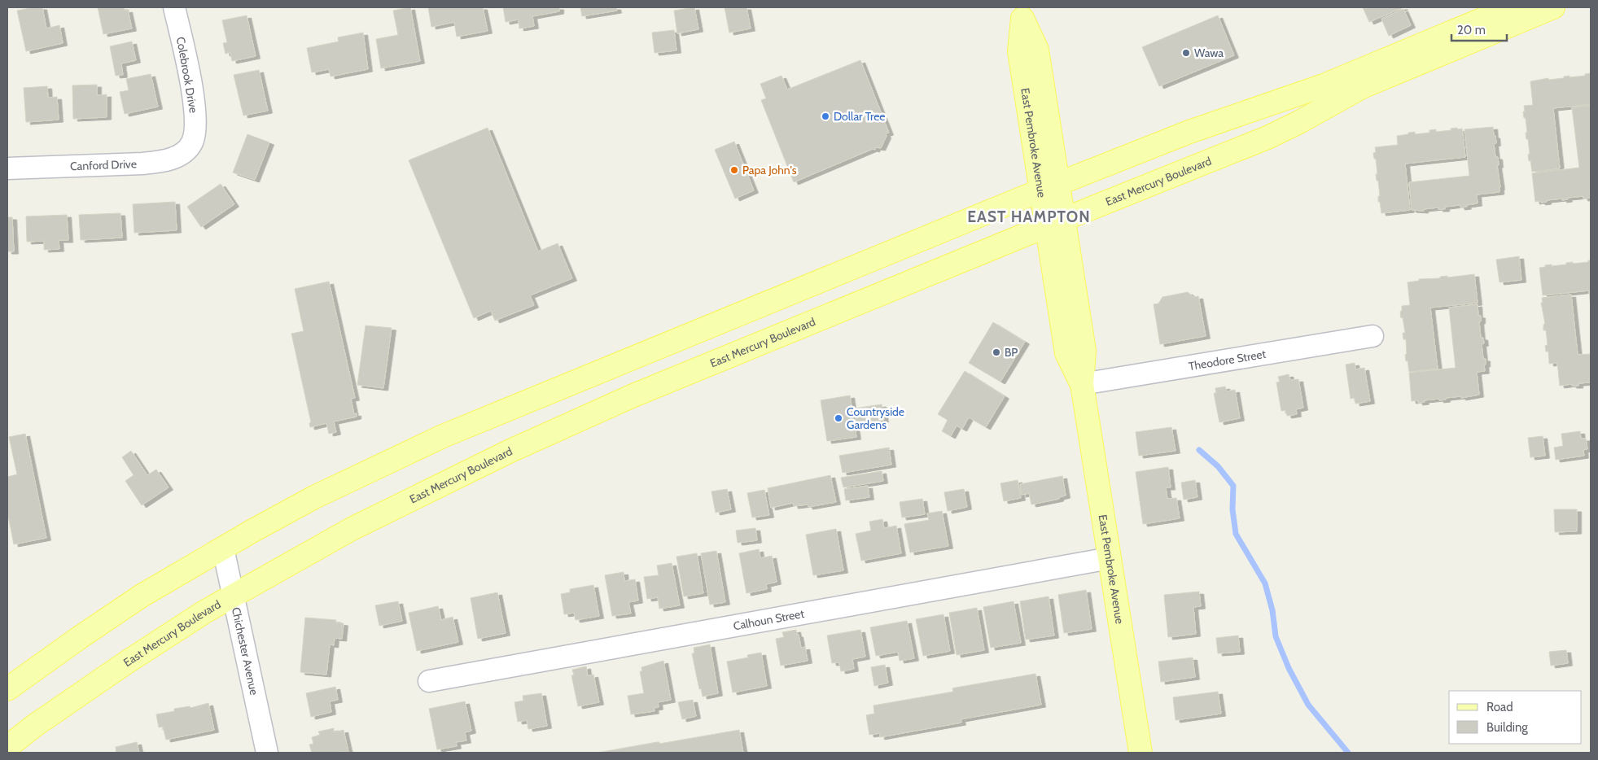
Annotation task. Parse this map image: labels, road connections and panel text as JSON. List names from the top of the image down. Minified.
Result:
{"streets":{"main road":["East Pembroke Avenue","East Mercury Boulevard"],"street":["Colebrook Drive","Canford Drive","Theodore Street","Calhoun Street","Chichester Avenue"]},"crossings":[["Colebrook Drive","Canford Drive"],["East Pembroke Avenue","East Mercury Boulevard"],["East Pembroke Avenue","Theodore Street"],["East Pembroke Avenue","Calhoun Street"],["East Mercury Boulevard","Chichester Avenue"]],"districts":["EAST HAMPTON"],"places":["Wawa","Dollar Tree","Papa John's","BP","Countryside Gardens"],"legend":["Road","Building"],"scale_bar":"20 m"}
